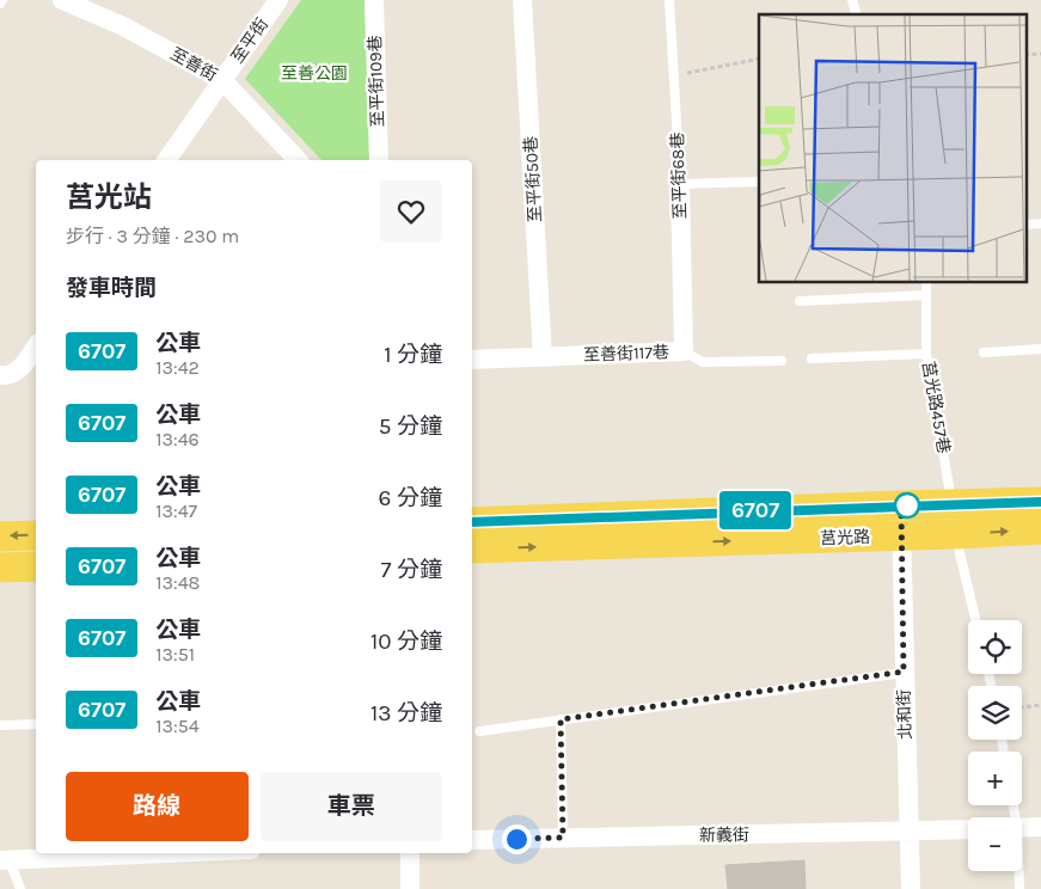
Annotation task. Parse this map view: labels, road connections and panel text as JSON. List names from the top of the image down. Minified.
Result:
{"streets":{"main road":["莒光路"],"street":["至平街","至善街","至平街109巷","至平街68巷","至平街50巷","至善街117巷","北和街","新義街"],"lane":["莒光路457巷"]},"crossings":[["至平街","至善街"],["至平街68巷","至善街117巷"],["至平街50巷","至善街117巷"],["莒光路457巷","莒光路"],["莒光路","北和街"],["北和街","新義街"]],"parks":["至善公園"],"lines":["bus line 6707"],"page":{"on_map":"6707","heading":[["莒光站","步行 · 3 分鐘 · 230 m"],"發車時間"],"list":[{"mark":"6707","name":"公車","note":"13:42","value":"1 分鐘"},{"mark":"6707","name":"公車","note":"13:46","value":"5 分鐘"},{"mark":"6707","name":"公車","note":"13:47","value":"6 分鐘"},{"mark":"6707","name":"公車","note":"13:48","value":"7 分鐘"},{"mark":"6707","name":"公車","note":"13:51","value":"10 分鐘"},{"mark":"6707","name":"公車","note":"13:54","value":"13 分鐘"}],"map_buttons":["+","−"],"buttons":["路線","車票"]}}
